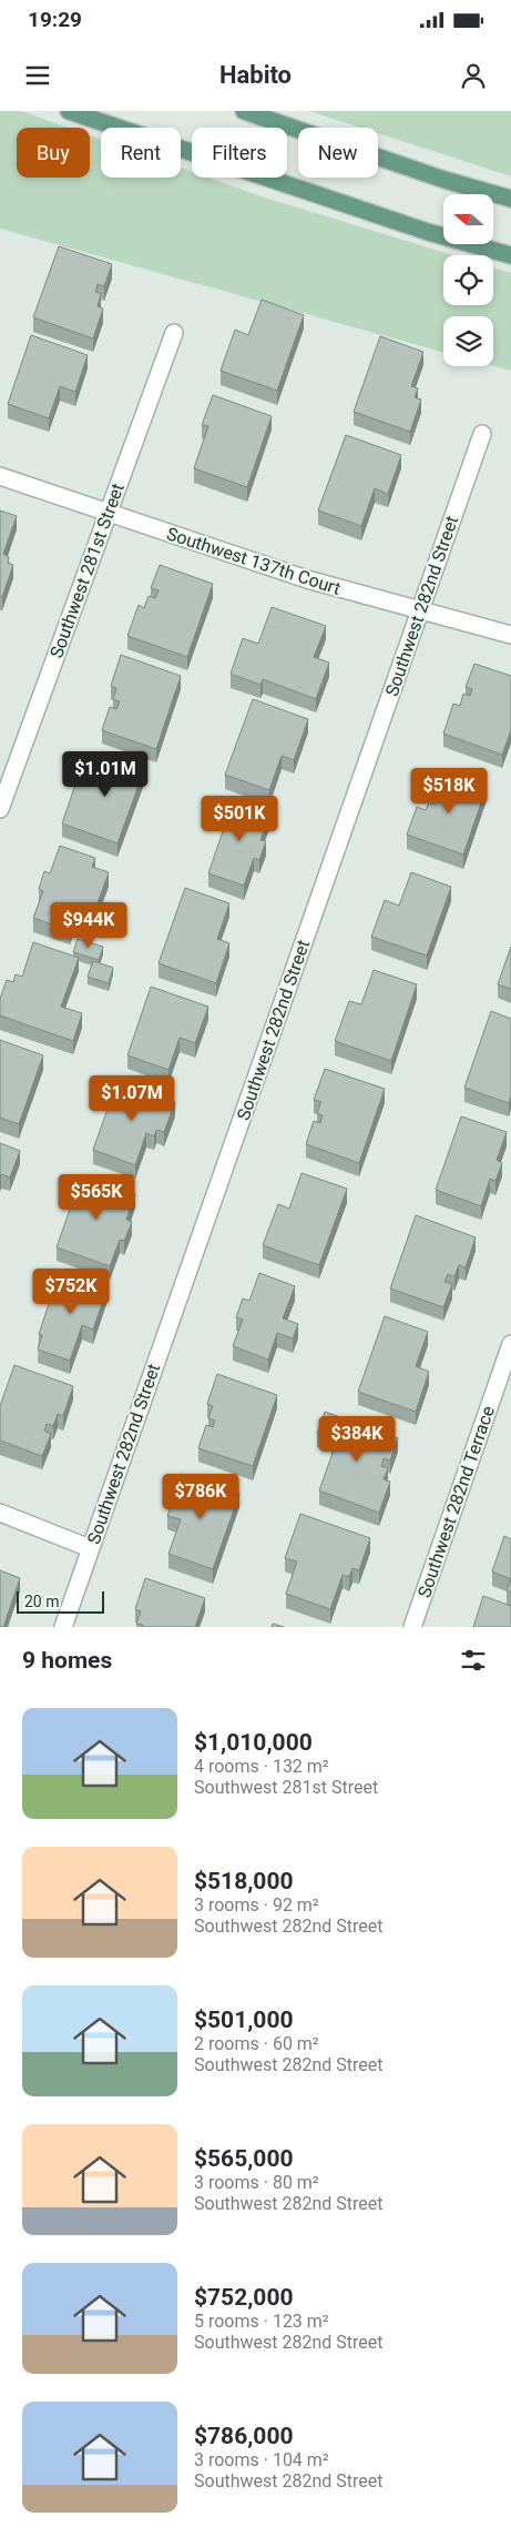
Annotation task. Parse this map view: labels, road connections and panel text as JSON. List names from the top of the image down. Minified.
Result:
{"streets":{"street":["Southwest 137th Court","Southwest 281st Street","Southwest 282nd Street","Southwest 282nd Terrace"]},"crossings":[["Southwest 137th Court","Southwest 281st Street"],["Southwest 137th Court","Southwest 282nd Street"]],"scale_bar":"20 m","north":"left","page":{"status":"19:29","header":"Habito","chip":["Buy","Rent","Filters","New"],"price":["$1.01M","$518K","$501K","$944K","$1.07M","$565K","$752K","$384K","$786K"],"scale":"20 m","heading":"9 homes","list":[{"name":"$1,010,000","note":"4 rooms · 132 m² · Southwest 281st Street"},{"name":"$518,000","note":"3 rooms · 92 m² · Southwest 282nd Street"},{"name":"$501,000","note":"2 rooms · 60 m² · Southwest 282nd Street"},{"name":"$565,000","note":"3 rooms · 80 m² · Southwest 282nd Street"},{"name":"$752,000","note":"5 rooms · 123 m² · Southwest 282nd Street"},{"name":"$786,000","note":"3 rooms · 104 m² · Southwest 282nd Street"}]}}
